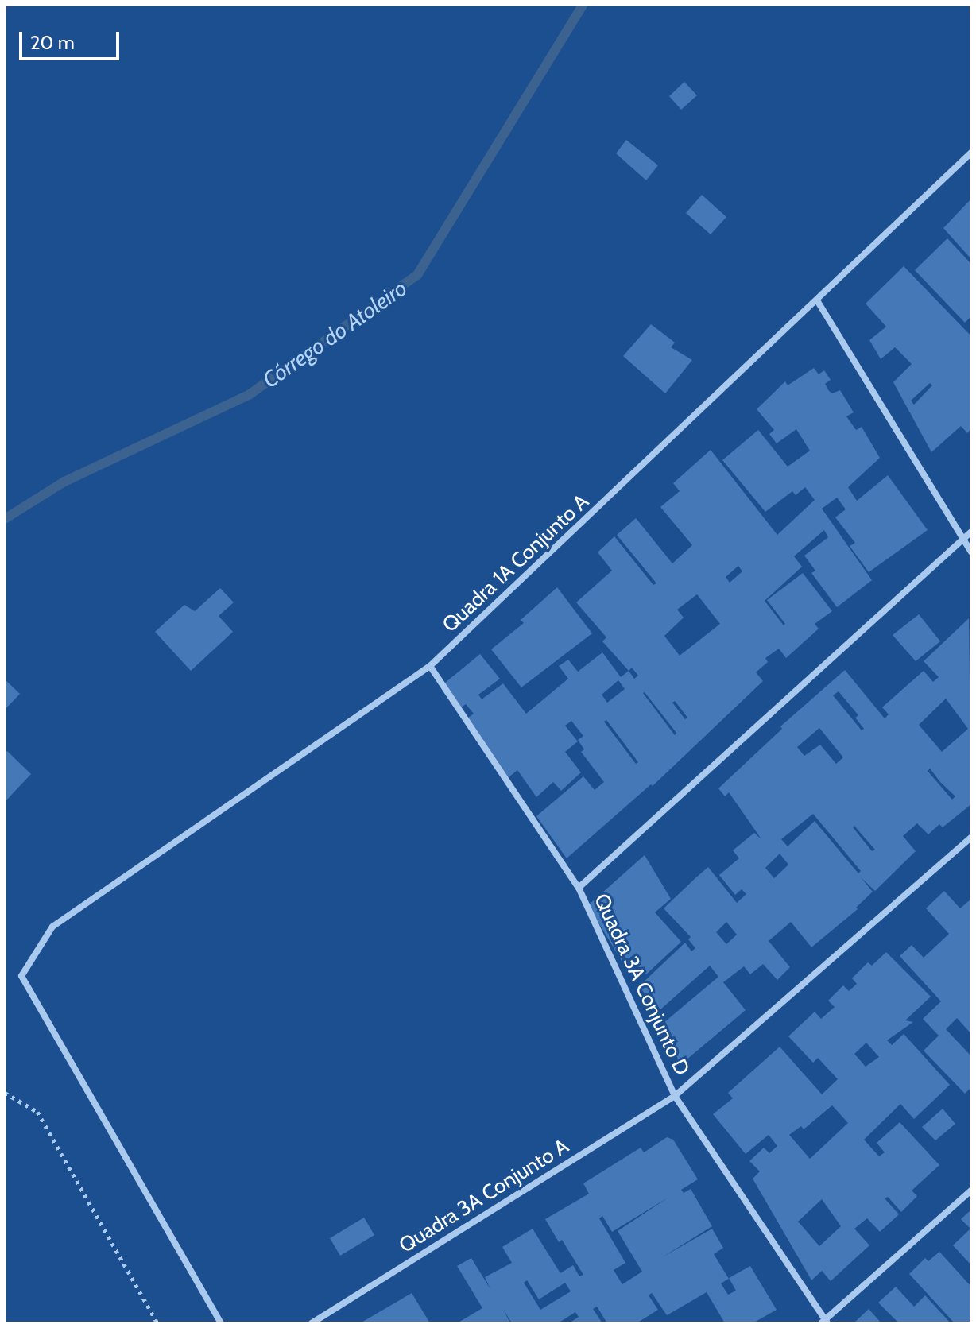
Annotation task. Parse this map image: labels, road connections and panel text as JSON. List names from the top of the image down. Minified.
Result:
{"streets":{"street":["Quadra 1A Conjunto A","Quadra 3A Conjunto D","Quadra 3A Conjunto A"]},"crossings":[["Quadra 3A Conjunto D","Quadra 3A Conjunto A"]],"water":["Córrego do Atoleiro"],"scale_bar":"20 m"}
